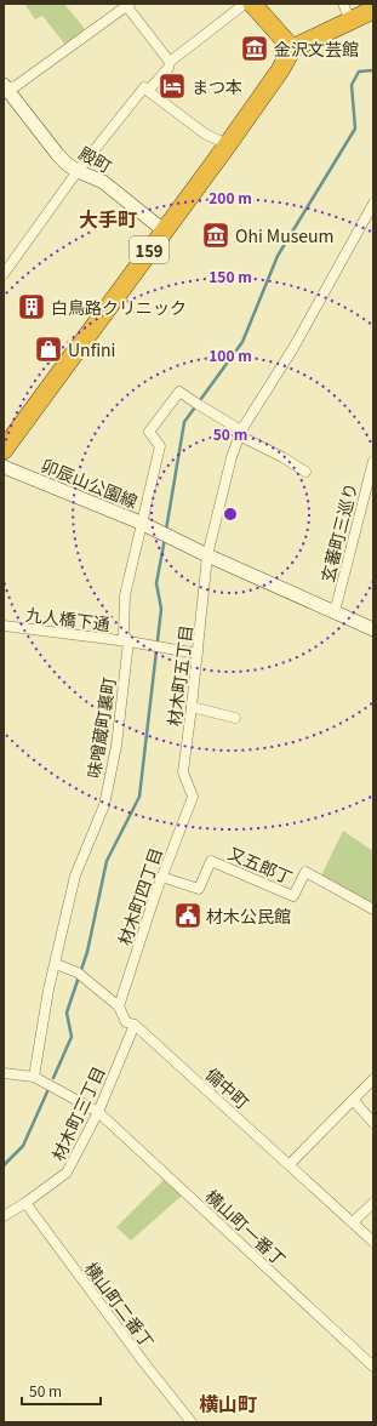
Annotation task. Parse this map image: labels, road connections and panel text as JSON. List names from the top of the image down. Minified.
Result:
{"streets":{"highway":["159"],"street":["殿町","卯辰山公園線","玄蕃町三巡り","九人橋下通","材木町五丁目","味噌蔵町裏町","又五郎丁","材木町四丁目","備中町","材木町三丁目","横山町一番丁","横山町二番丁"]},"crossings":[["殿町","159"],["卯辰山公園線","玄蕃町三巡り"],["卯辰山公園線","材木町五丁目"],["卯辰山公園線","味噌蔵町裏町"],["九人橋下通","材木町五丁目"],["九人橋下通","味噌蔵町裏町"],["材木町五丁目","味噌蔵町裏町"],["材木町五丁目","材木町四丁目"],["味噌蔵町裏町","備中町"],["味噌蔵町裏町","横山町一番丁"],["又五郎丁","材木町四丁目"],["材木町四丁目","備中町"],["備中町","材木町三丁目"],["材木町三丁目","横山町一番丁"],["材木町三丁目","横山町二番丁"]],"districts":["大手町","横山町"],"places":{"museum":["金沢文芸館","Ohi Museum"],"hotel":["まつ本"],"building":["白鳥路クリニック"],"shop":["Unfini"],"public building":["材木公民館"]},"scale_bar":"50 m","rings":["200 m","150 m","100 m","50 m"]}
